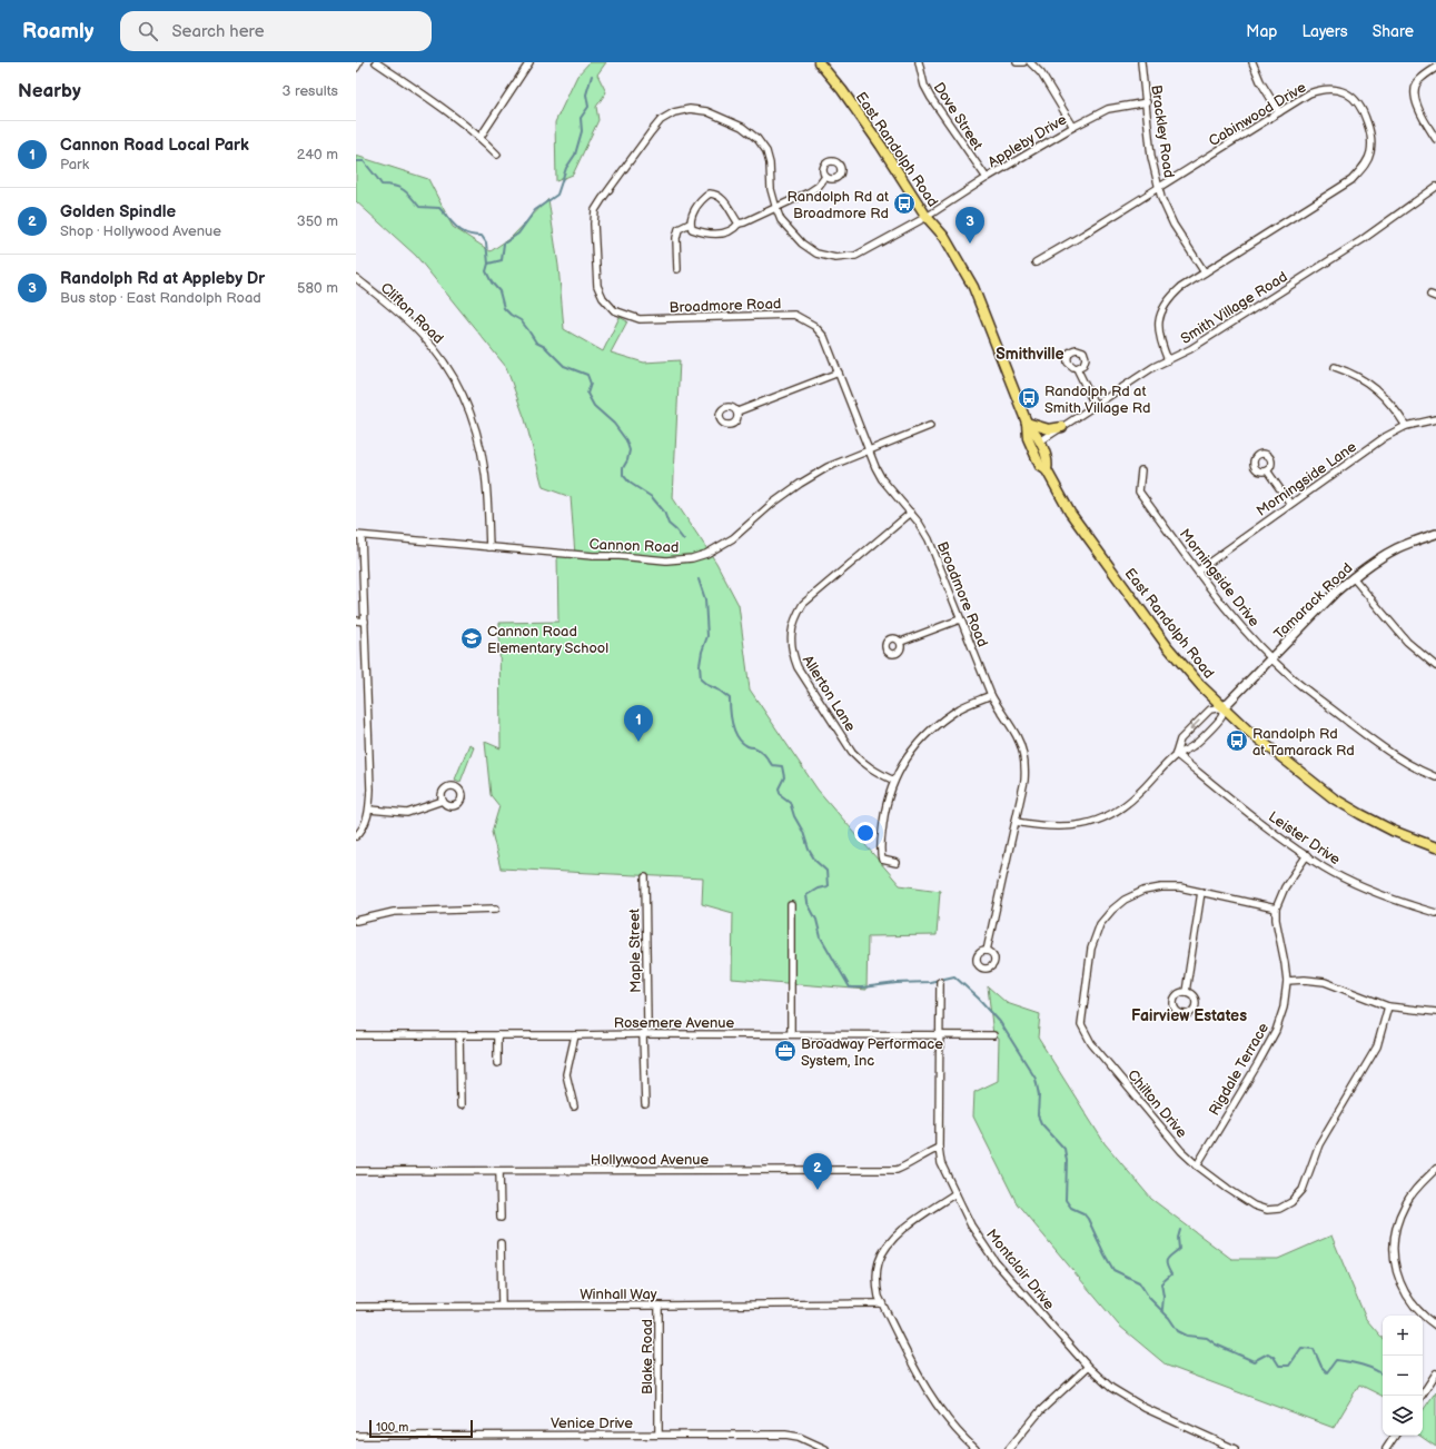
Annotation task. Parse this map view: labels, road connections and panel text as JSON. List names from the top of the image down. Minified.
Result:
{"streets":{"main road":["East Randolph Road"],"street":["Cabinwood Drive","Dove Street","Brackley Road","Appleby Drive","Broadmore Road","Smith Village Road","Clifton Road","Morningside Lane","Cannon Road","Morningside Drive","Tamarack Road","Allerton Lane","Leister Drive","Maple Street","Rosemere Avenue","Rigdale Terrace","Chilton Drive","Hollywood Avenue","Montclair Drive","Winhall Way","Blake Road","Venice Drive"]},"crossings":[["Cabinwood Drive","Brackley Road"],["Cabinwood Drive","Smith Village Road"],["Dove Street","Appleby Drive"],["Brackley Road","Appleby Drive"],["Appleby Drive","East Randolph Road"],["Appleby Drive","Broadmore Road"],["East Randolph Road","Broadmore Road"],["East Randolph Road","Smith Village Road"],["East Randolph Road","Tamarack Road"],["Broadmore Road","Cannon Road"],["Broadmore Road","Tamarack Road"],["Broadmore Road","Allerton Lane"],["Clifton Road","Cannon Road"],["Morningside Lane","Morningside Drive"],["Morningside Drive","Tamarack Road"],["Tamarack Road","Leister Drive"],["Leister Drive","Rigdale Terrace"],["Maple Street","Rosemere Avenue"],["Rosemere Avenue","Montclair Drive"],["Rigdale Terrace","Chilton Drive"],["Hollywood Avenue","Montclair Drive"],["Winhall Way","Blake Road"],["Blake Road","Venice Drive"]],"districts":["Smithville","Fairview Estates"],"places":{"bus stop":["Randolph Rd at Broadmore Rd","Randolph Rd at Smith Village Rd","Randolph Rd at Tamarack Rd"],"school or university":["Cannon Road Elementary School"],"office":["Broadway Performace System, Inc"]},"scale_bar":"100 m","page":{"header":"Roamly","search":"Search here","nav":["Map","Layers","Share"],"heading":["Nearby","3 results"],"list":[{"mark":"1","name":"Cannon Road Local Park","note":"Park","value":"240 m"},{"mark":"2","name":"Golden Spindle","note":"Shop · Hollywood Avenue","value":"350 m"},{"mark":"3","name":"Randolph Rd at Appleby Dr","note":"Bus stop · East Randolph Road","value":"580 m"}],"pins":["3","1","2"],"map_buttons":["+","−"],"scale":"100 m"}}
